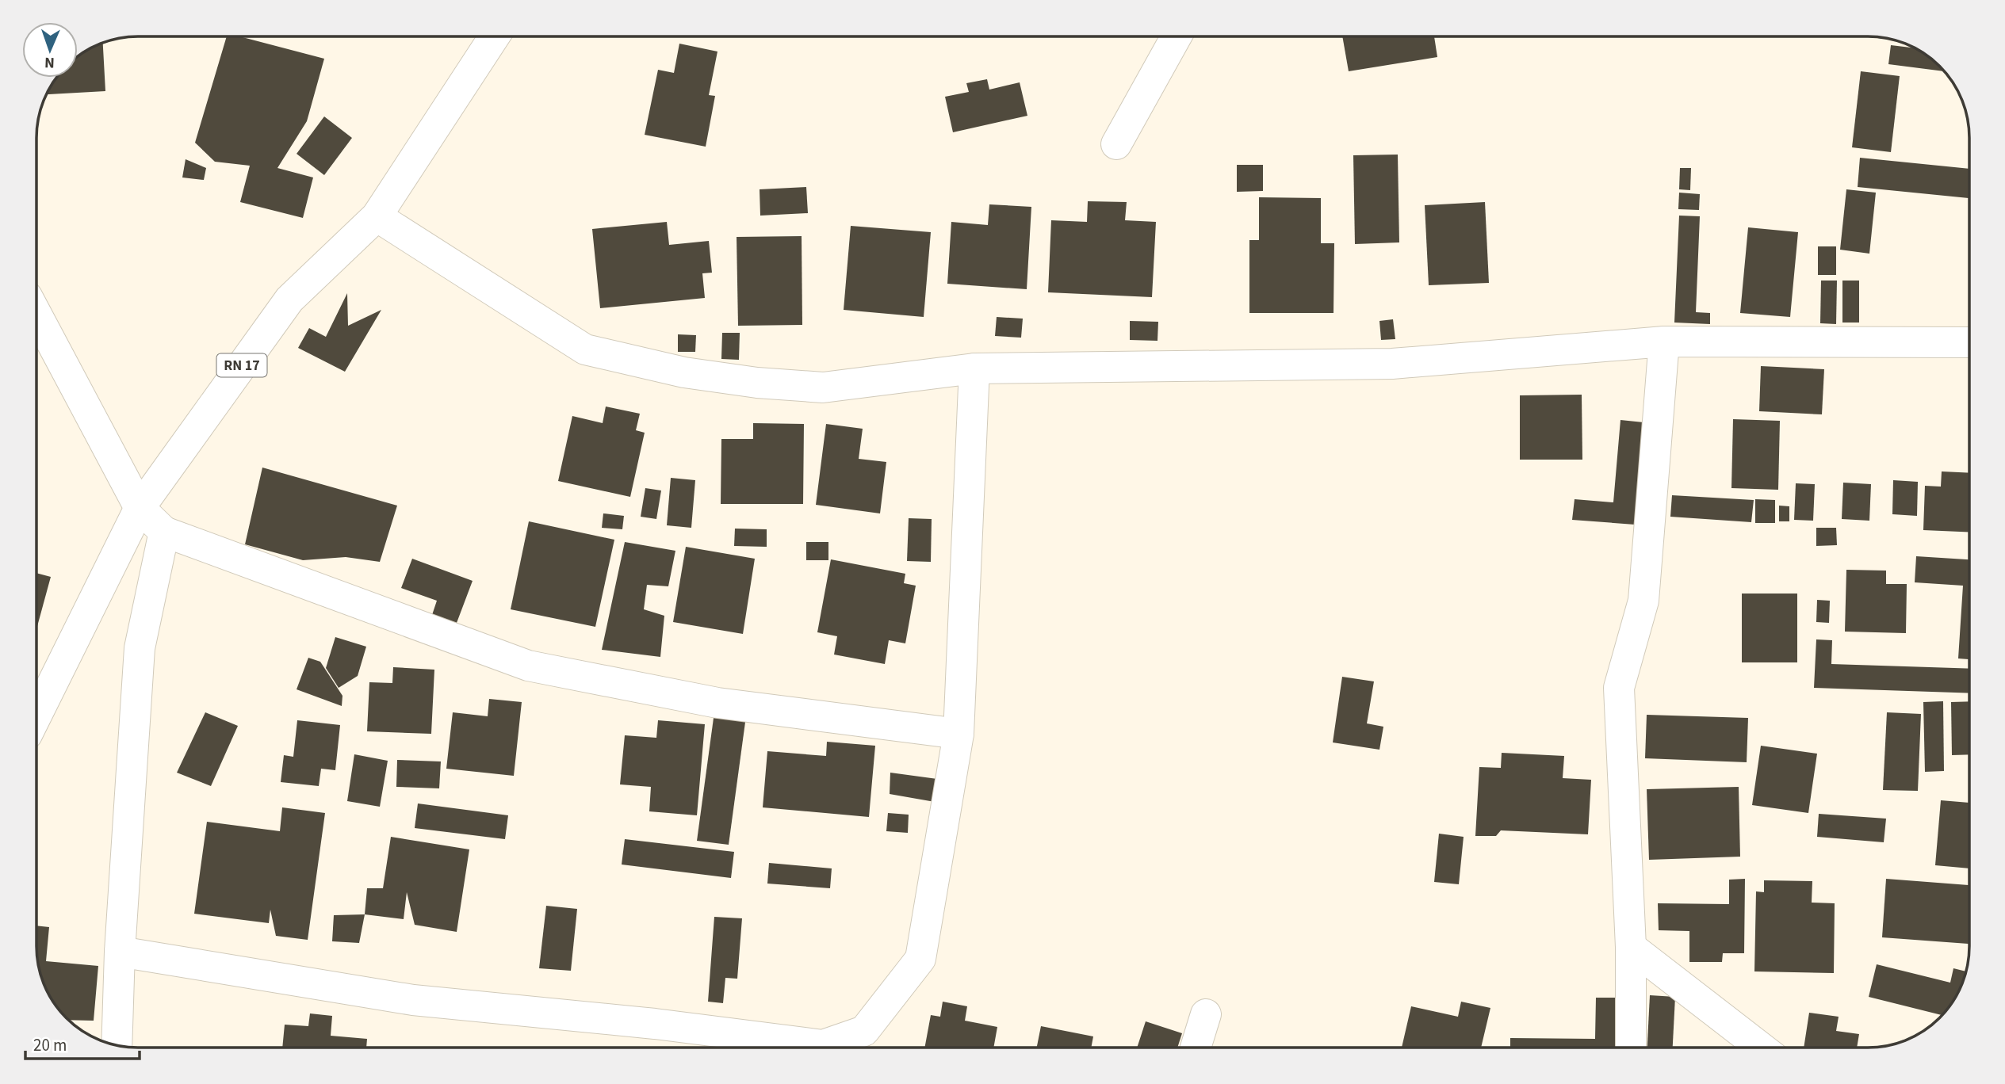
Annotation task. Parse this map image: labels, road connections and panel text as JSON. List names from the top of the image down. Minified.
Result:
{"streets":{"street":["RN 17"]},"scale_bar":"20 m","north":"bottom"}
